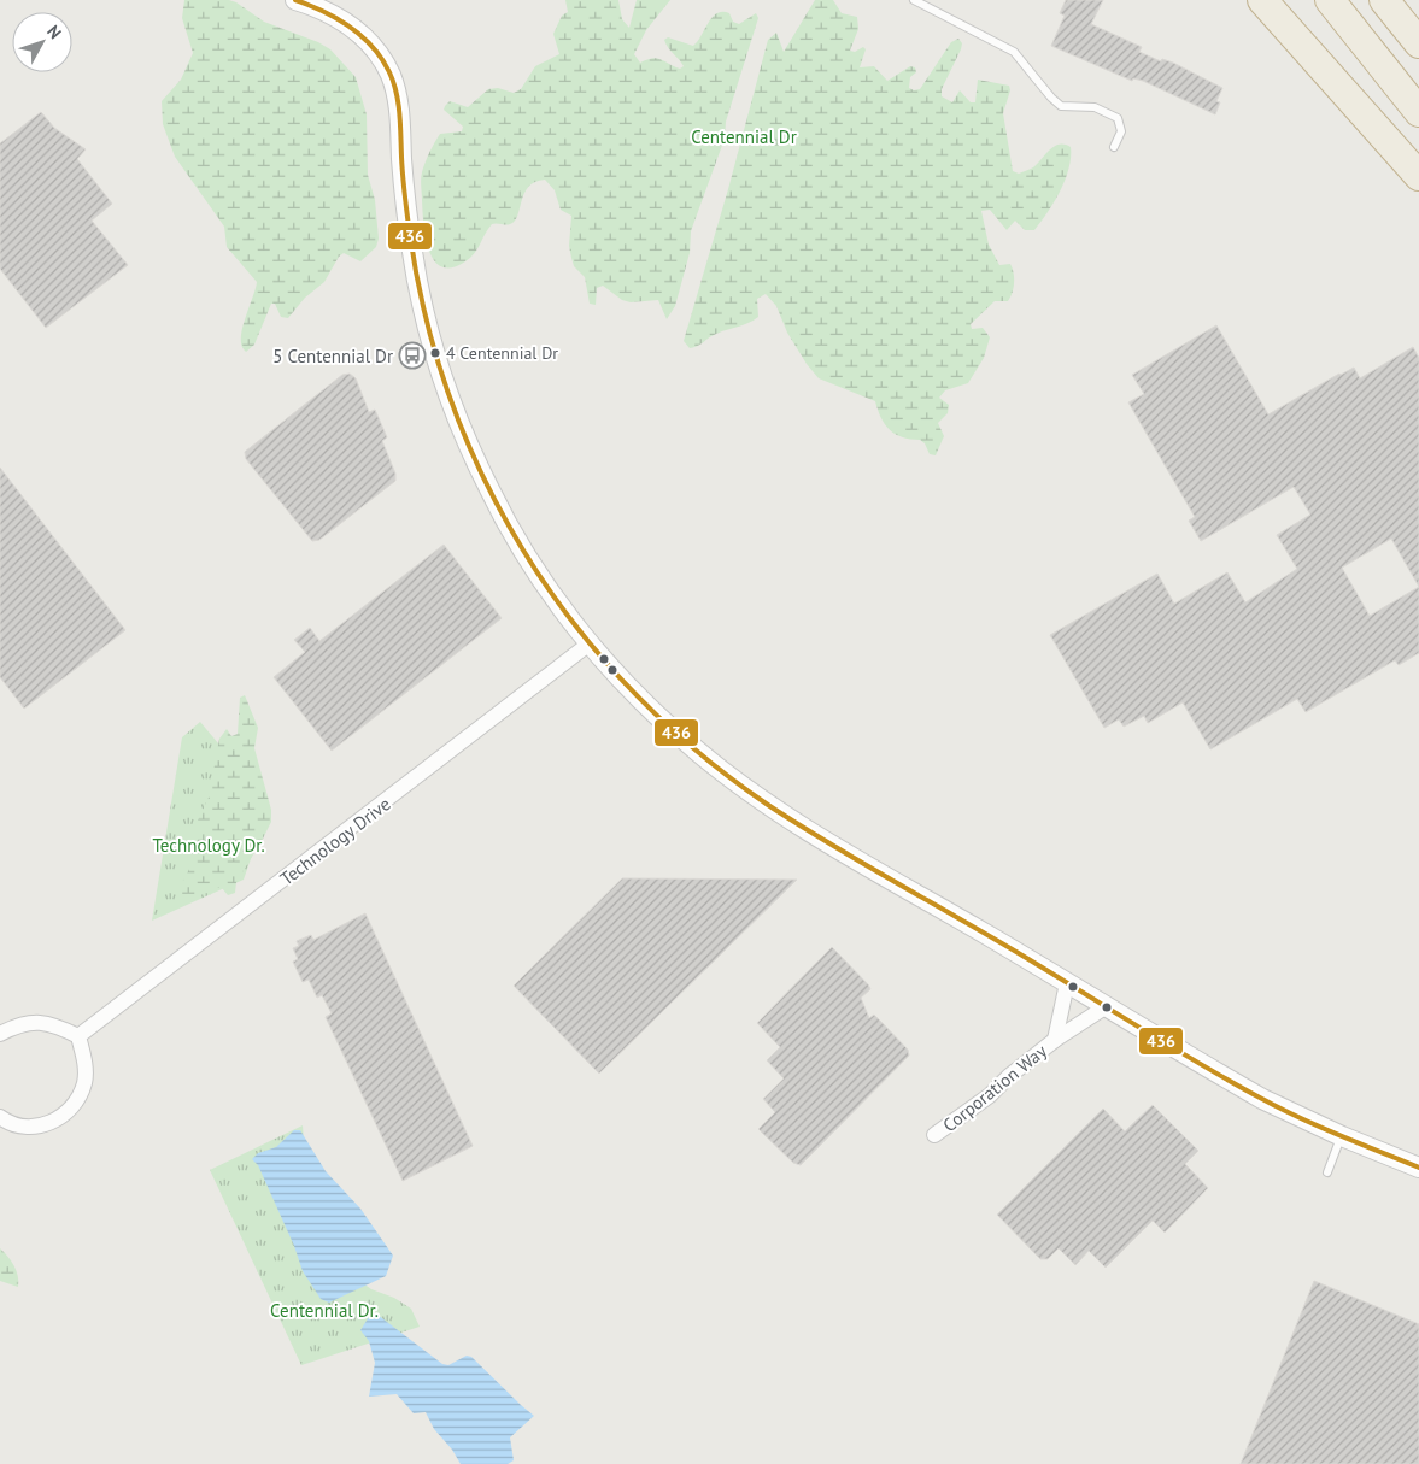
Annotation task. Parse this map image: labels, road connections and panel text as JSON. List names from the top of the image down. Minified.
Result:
{"streets":{"street":["Technology Drive","Corporation Way"]},"parks":["Centennial Dr","Technology Dr.","Centennial Dr."],"places":{"other":["4 Centennial Dr"],"bus stop":["5 Centennial Dr"]},"lines":["transit line 436"],"north":"top right"}
